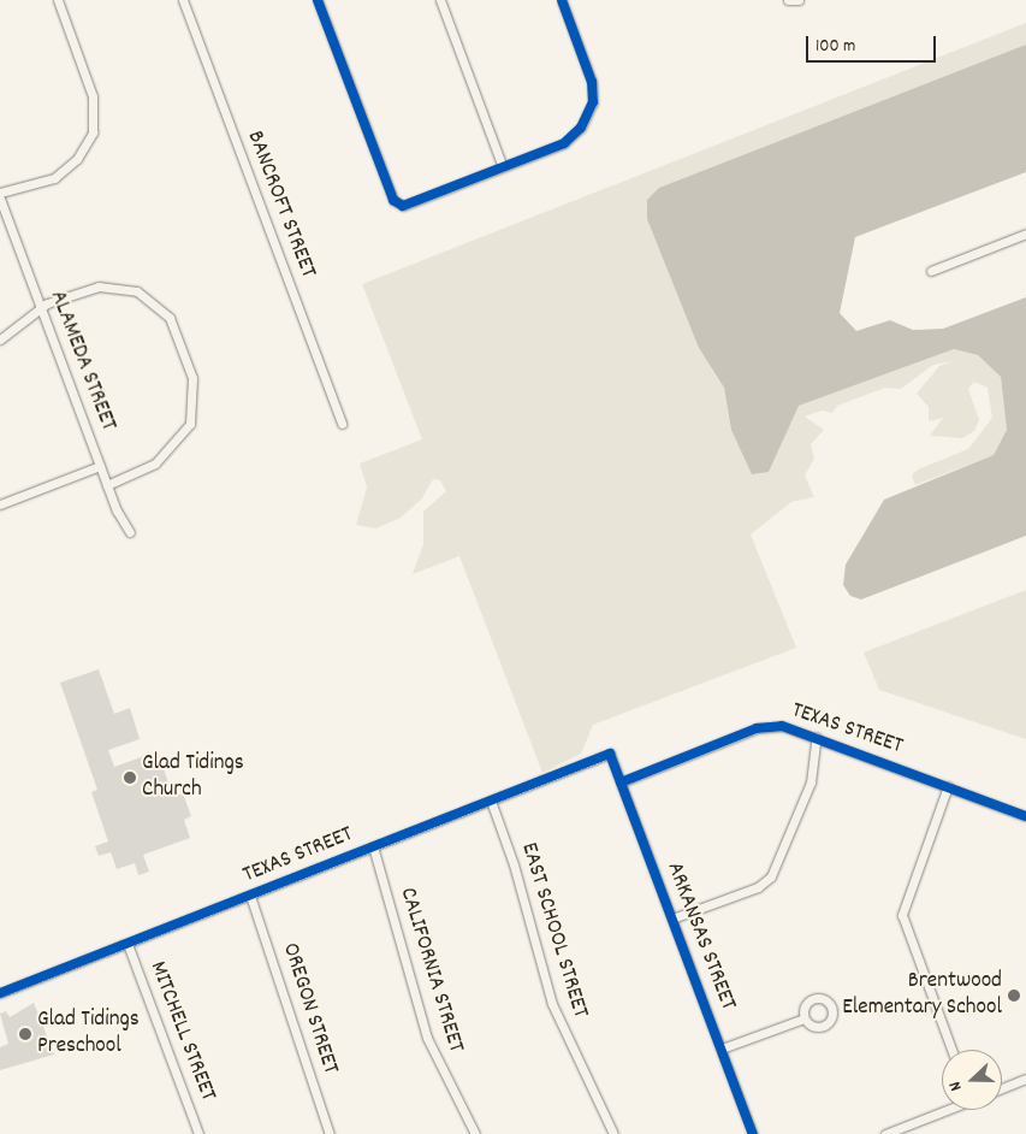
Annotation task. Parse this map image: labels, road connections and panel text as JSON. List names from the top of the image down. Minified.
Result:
{"streets":{"street":["BANCROFT STREET","ALAMEDA STREET","TEXAS STREET","EAST SCHOOL STREET","ARKANSAS STREET","CALIFORNIA STREET","OREGON STREET","MITCHELL STREET"]},"crossings":[["TEXAS STREET","EAST SCHOOL STREET"],["TEXAS STREET","ARKANSAS STREET"],["TEXAS STREET","CALIFORNIA STREET"],["TEXAS STREET","OREGON STREET"],["TEXAS STREET","MITCHELL STREET"]],"places":["Glad Tidings Church","Brentwood Elementary School","Glad Tidings Preschool"],"scale_bar":"100 m","north":"left"}
